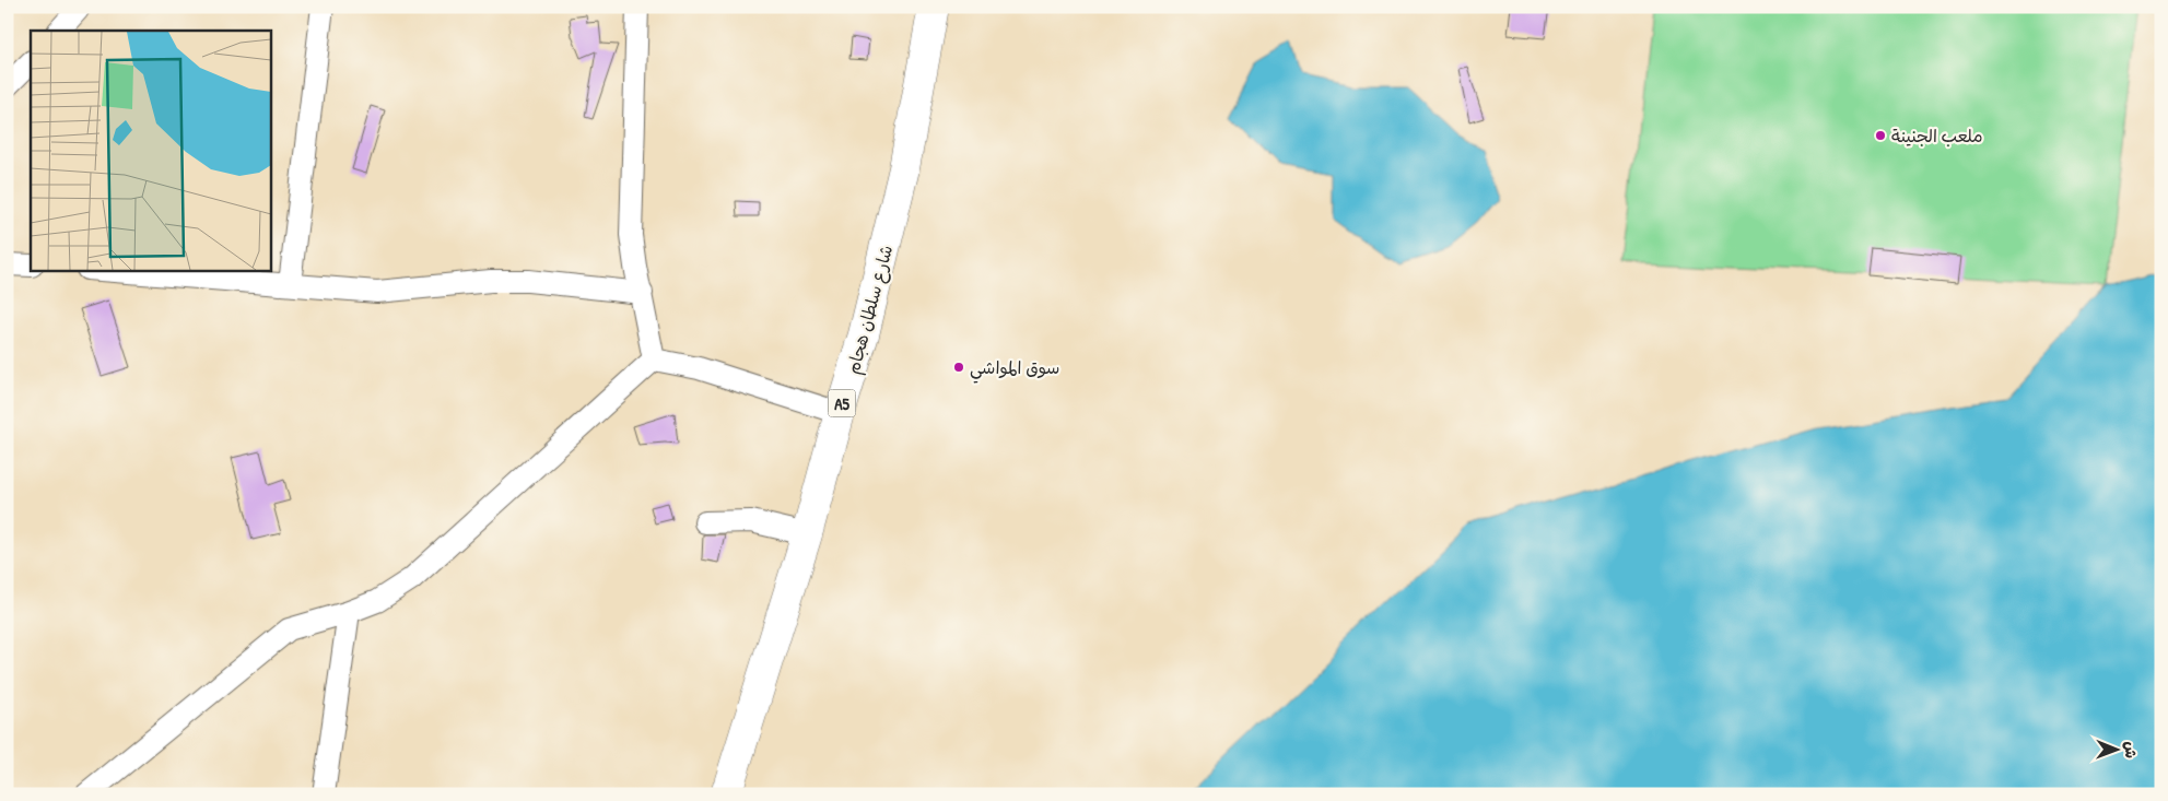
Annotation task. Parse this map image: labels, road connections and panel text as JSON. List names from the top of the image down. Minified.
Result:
{"streets":{"highway":["شارع سلطان هجام","A5"]},"places":["ملعب الجنينة","سوق المواشي"],"north":"right"}
